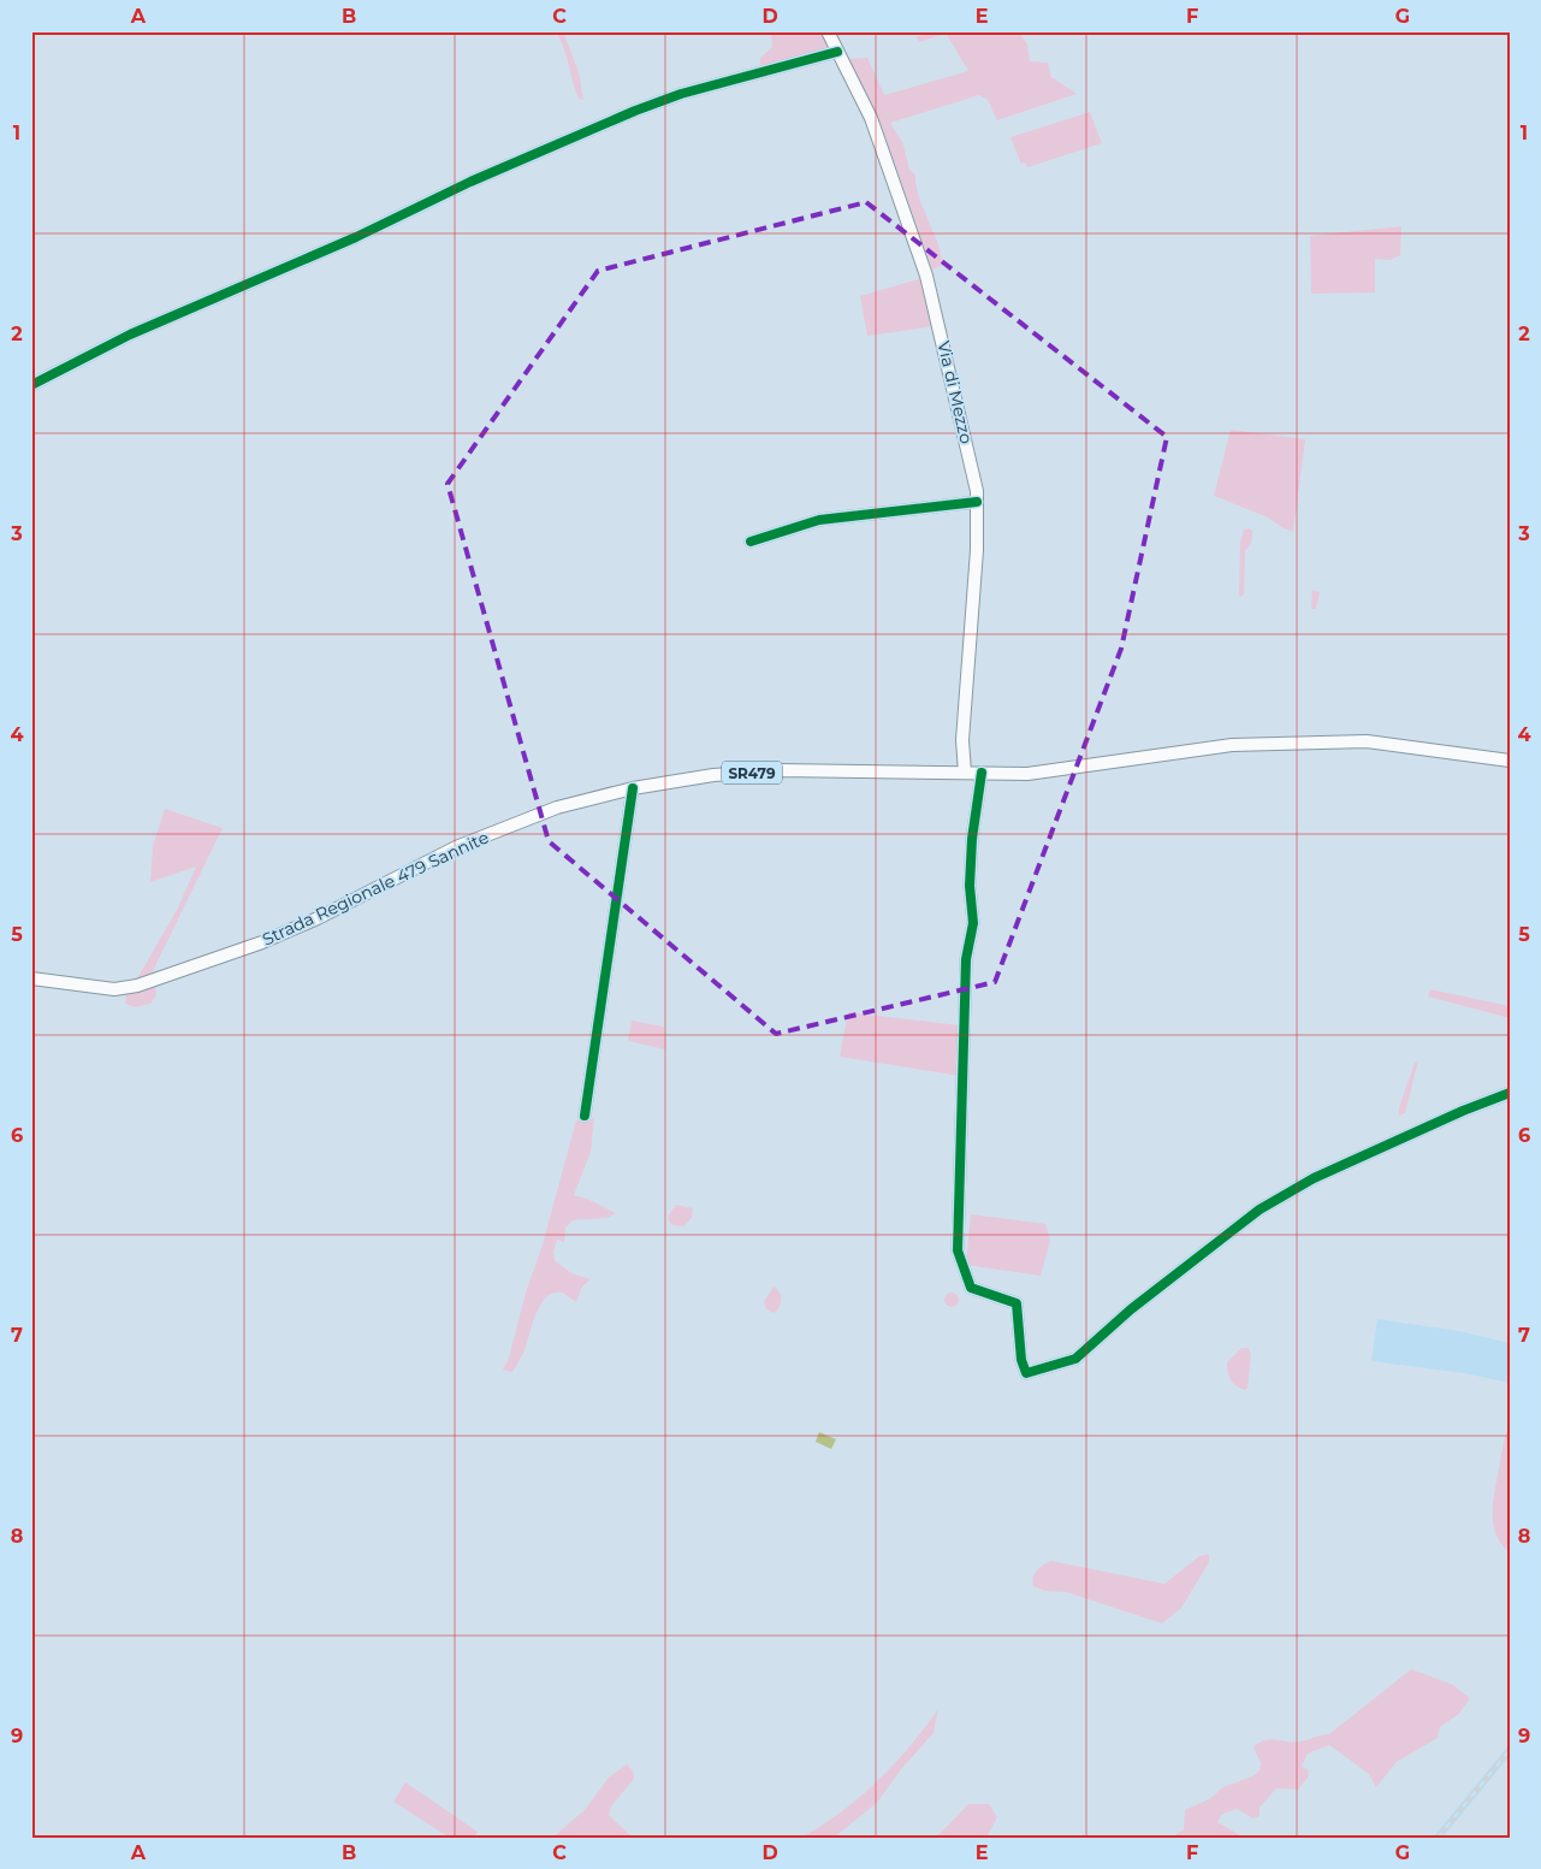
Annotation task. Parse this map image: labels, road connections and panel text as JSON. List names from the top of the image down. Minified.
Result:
{"streets":{"main road":["Via di Mezzo","SR479","Strada Regionale 479 Sannite"]},"crossings":[["Via di Mezzo","Strada Regionale 479 Sannite"]],"grid":{"columns":["A","B","C","D","E","F","G"],"rows":["1","2","3","4","5","6","7","8","9"]}}
